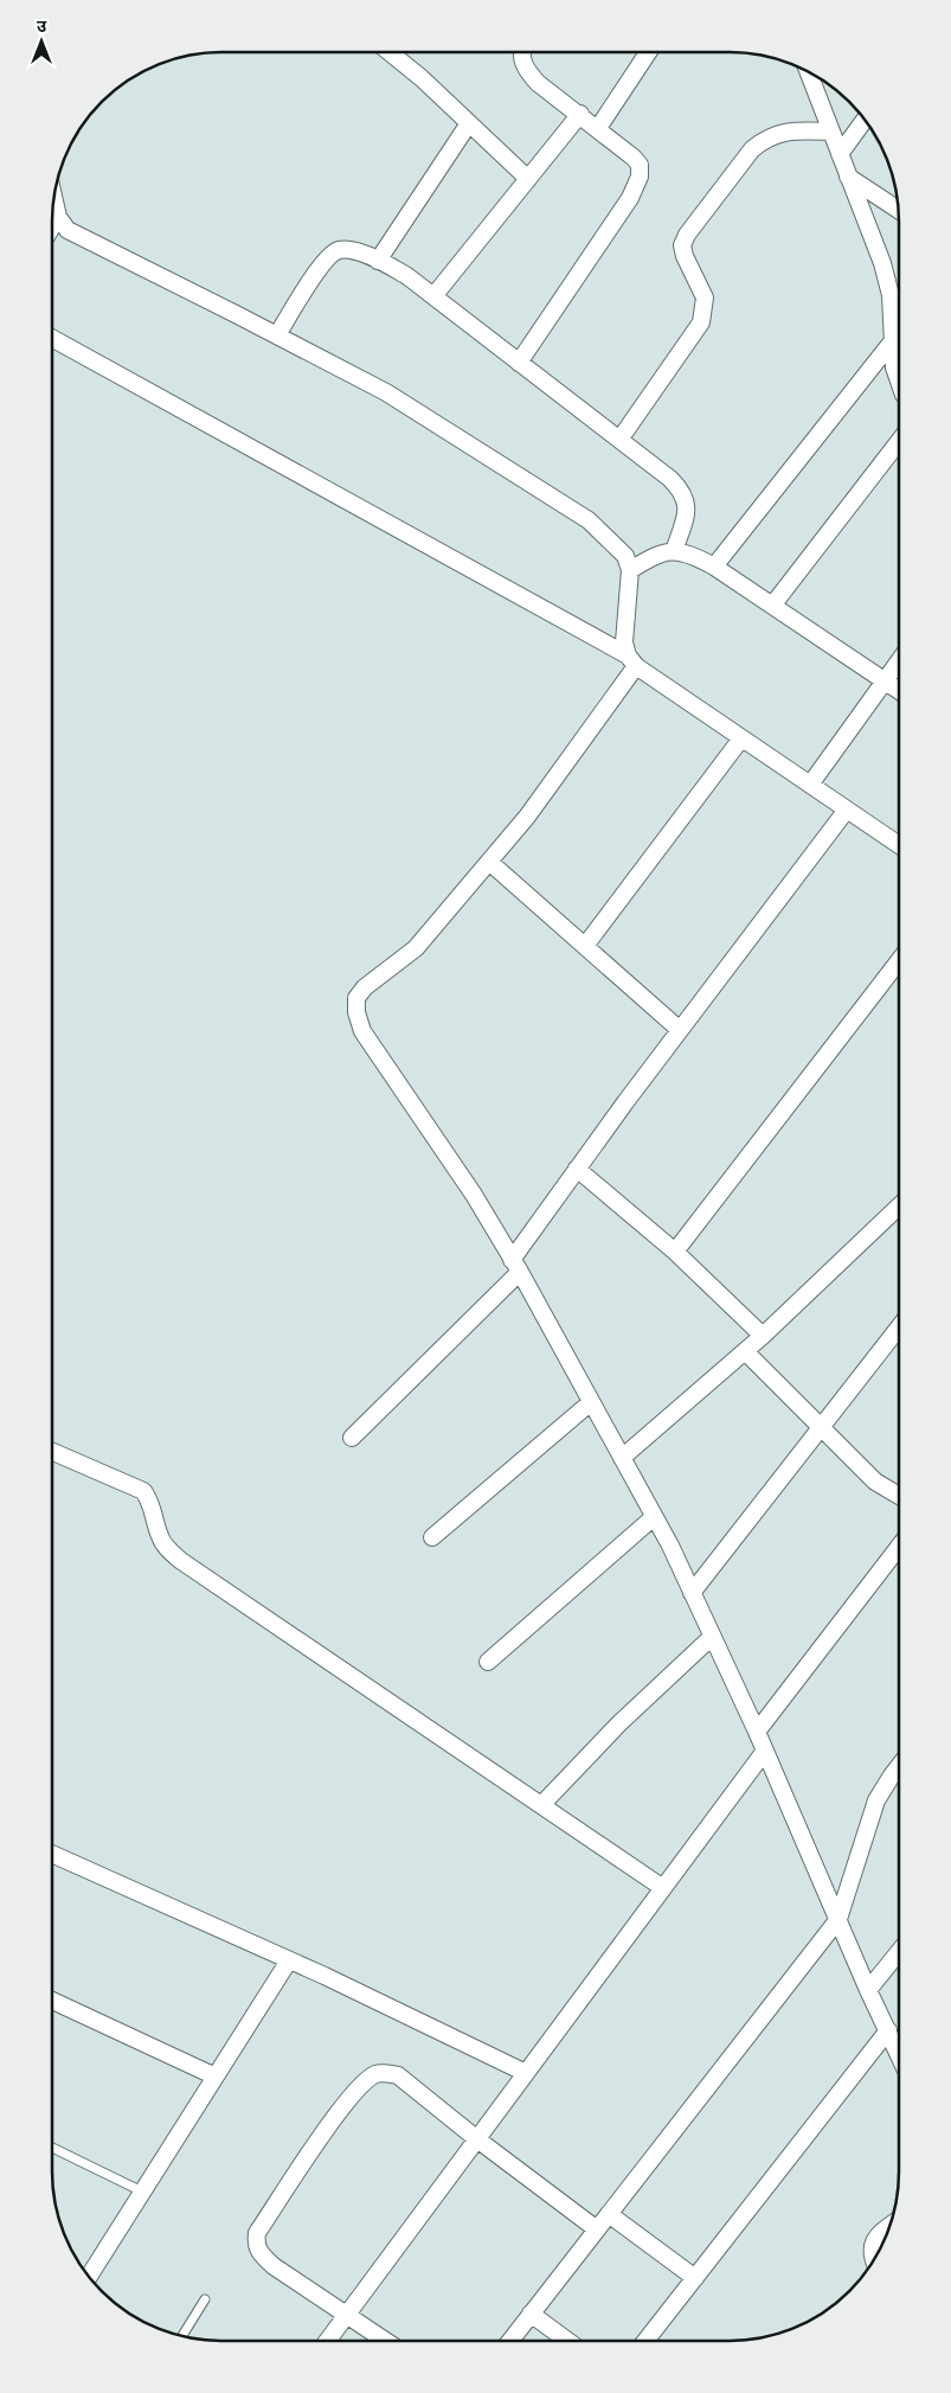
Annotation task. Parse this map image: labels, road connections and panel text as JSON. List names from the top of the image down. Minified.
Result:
{"north":"top"}
